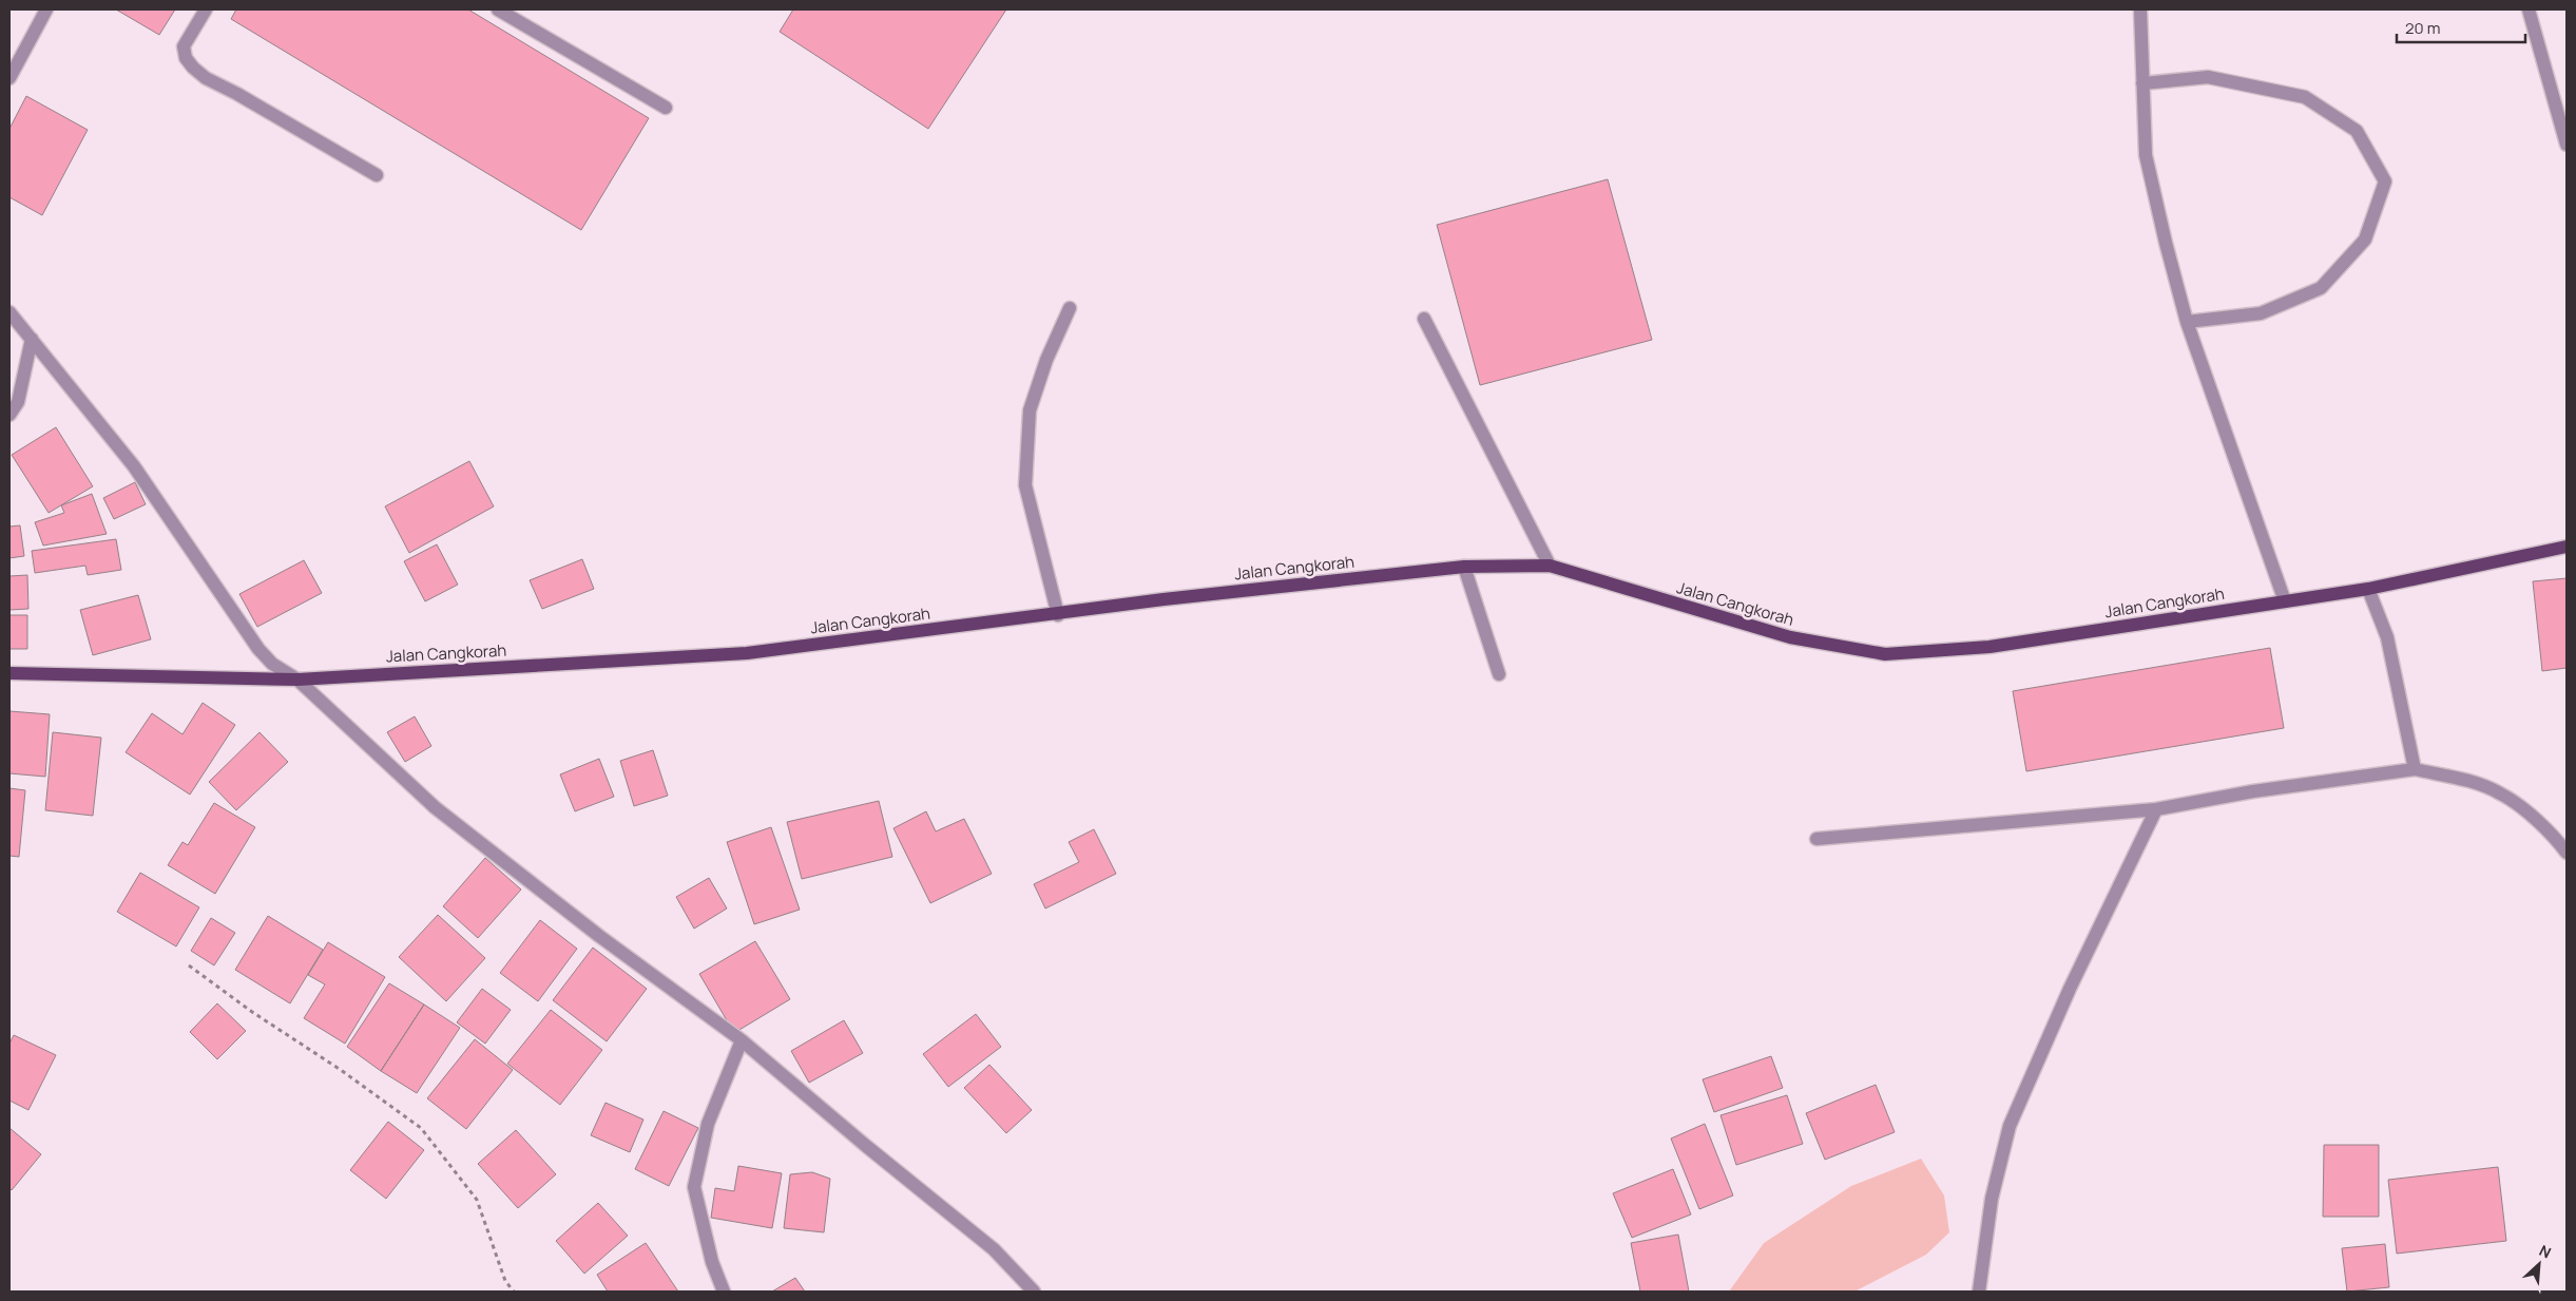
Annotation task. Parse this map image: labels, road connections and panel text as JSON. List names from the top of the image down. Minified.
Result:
{"streets":{"main road":["Jalan Cangkorah"]},"scale_bar":"20 m","north":"top right"}
